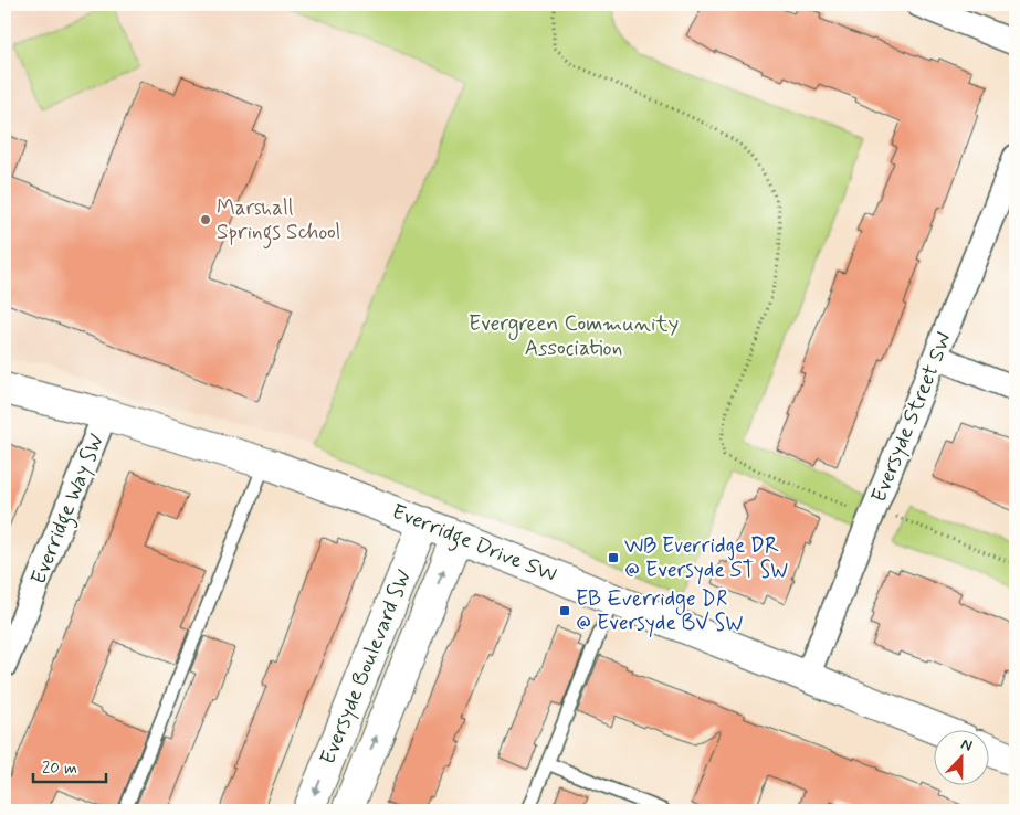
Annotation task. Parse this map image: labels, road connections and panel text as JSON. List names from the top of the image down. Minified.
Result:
{"streets":{"street":["Eversyde Street SW","Everridge Way SW","Everridge Drive SW","Eversyde Boulevard SW"]},"crossings":[["Eversyde Street SW","Everridge Drive SW"],["Everridge Way SW","Everridge Drive SW"],["Everridge Drive SW","Eversyde Boulevard SW"]],"parks":["Evergreen Community Association"],"places":{"other":["Marshall Springs School"],"transit":["WB Everridge DR @ Eversyde ST SW","EB Everridge DR @ Eversyde BV SW"]},"scale_bar":"20 m","north":"top"}
